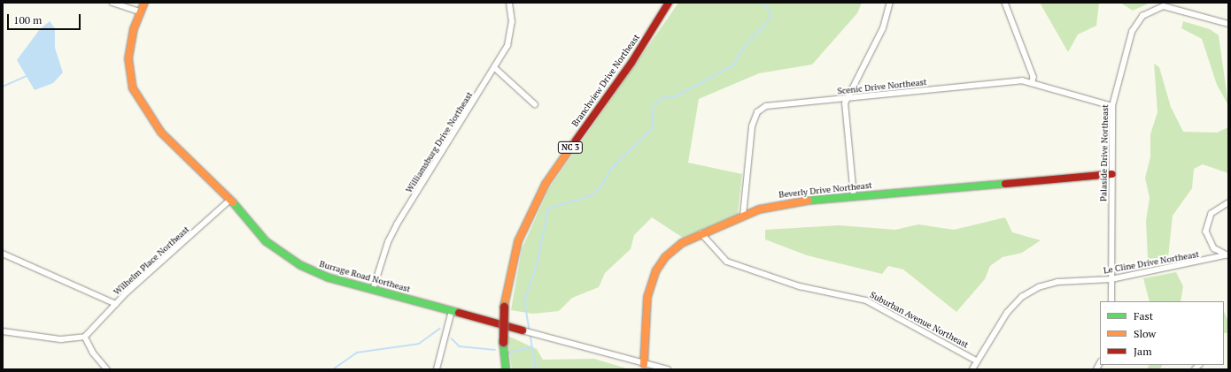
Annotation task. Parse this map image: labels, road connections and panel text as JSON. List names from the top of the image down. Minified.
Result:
{"streets":{"street":["Branchview Drive Northeast","Scenic Drive Northeast","Williamsburg Drive Northeast","NC 3","Palaside Drive Northeast","Beverly Drive Northeast","Wilhelm Place Northeast","Le Cline Drive Northeast","Burrage Road Northeast","Suburban Avenue Northeast"]},"crossings":[["Scenic Drive Northeast","Palaside Drive Northeast"],["Scenic Drive Northeast","Beverly Drive Northeast"],["Williamsburg Drive Northeast","Burrage Road Northeast"],["Palaside Drive Northeast","Beverly Drive Northeast"],["Palaside Drive Northeast","Le Cline Drive Northeast"],["Beverly Drive Northeast","Burrage Road Northeast"],["Beverly Drive Northeast","Suburban Avenue Northeast"],["Wilhelm Place Northeast","Burrage Road Northeast"],["Le Cline Drive Northeast","Suburban Avenue Northeast"]],"legend":["Fast","Slow","Jam"],"scale_bar":"100 m"}
